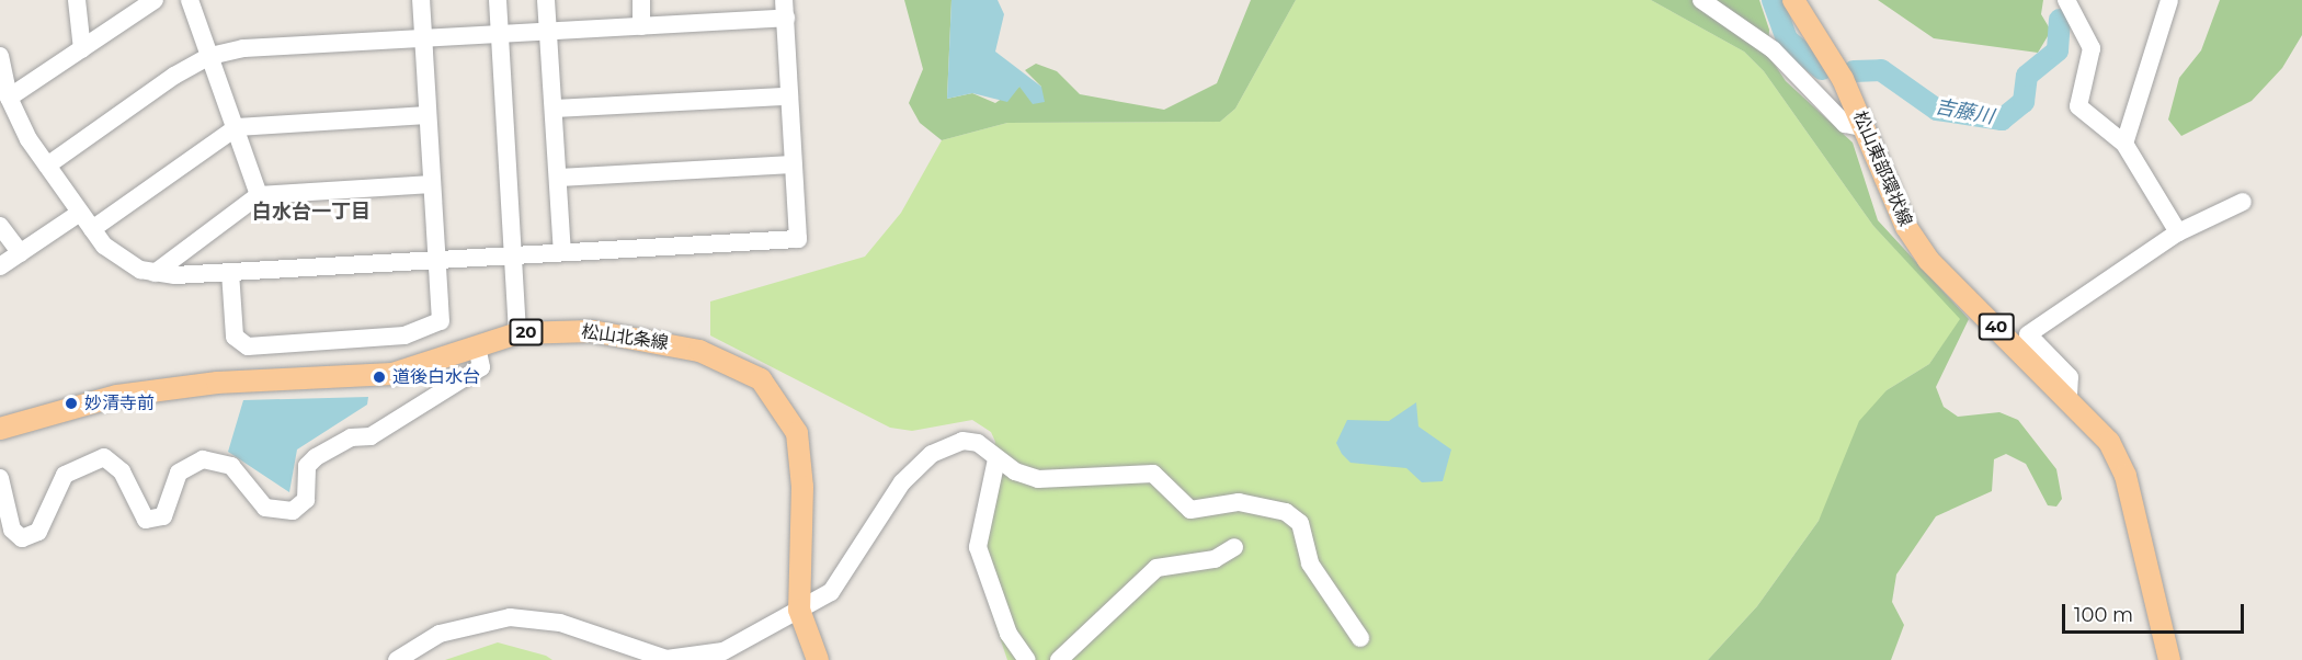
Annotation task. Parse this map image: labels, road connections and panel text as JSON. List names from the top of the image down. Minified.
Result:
{"streets":{"main road":["松山東部環状線","40","20","松山北条線"]},"districts":["白水台一丁目"],"water":["吉藤川"],"places":["道後白水台","妙清寺前"],"scale_bar":"100 m"}
